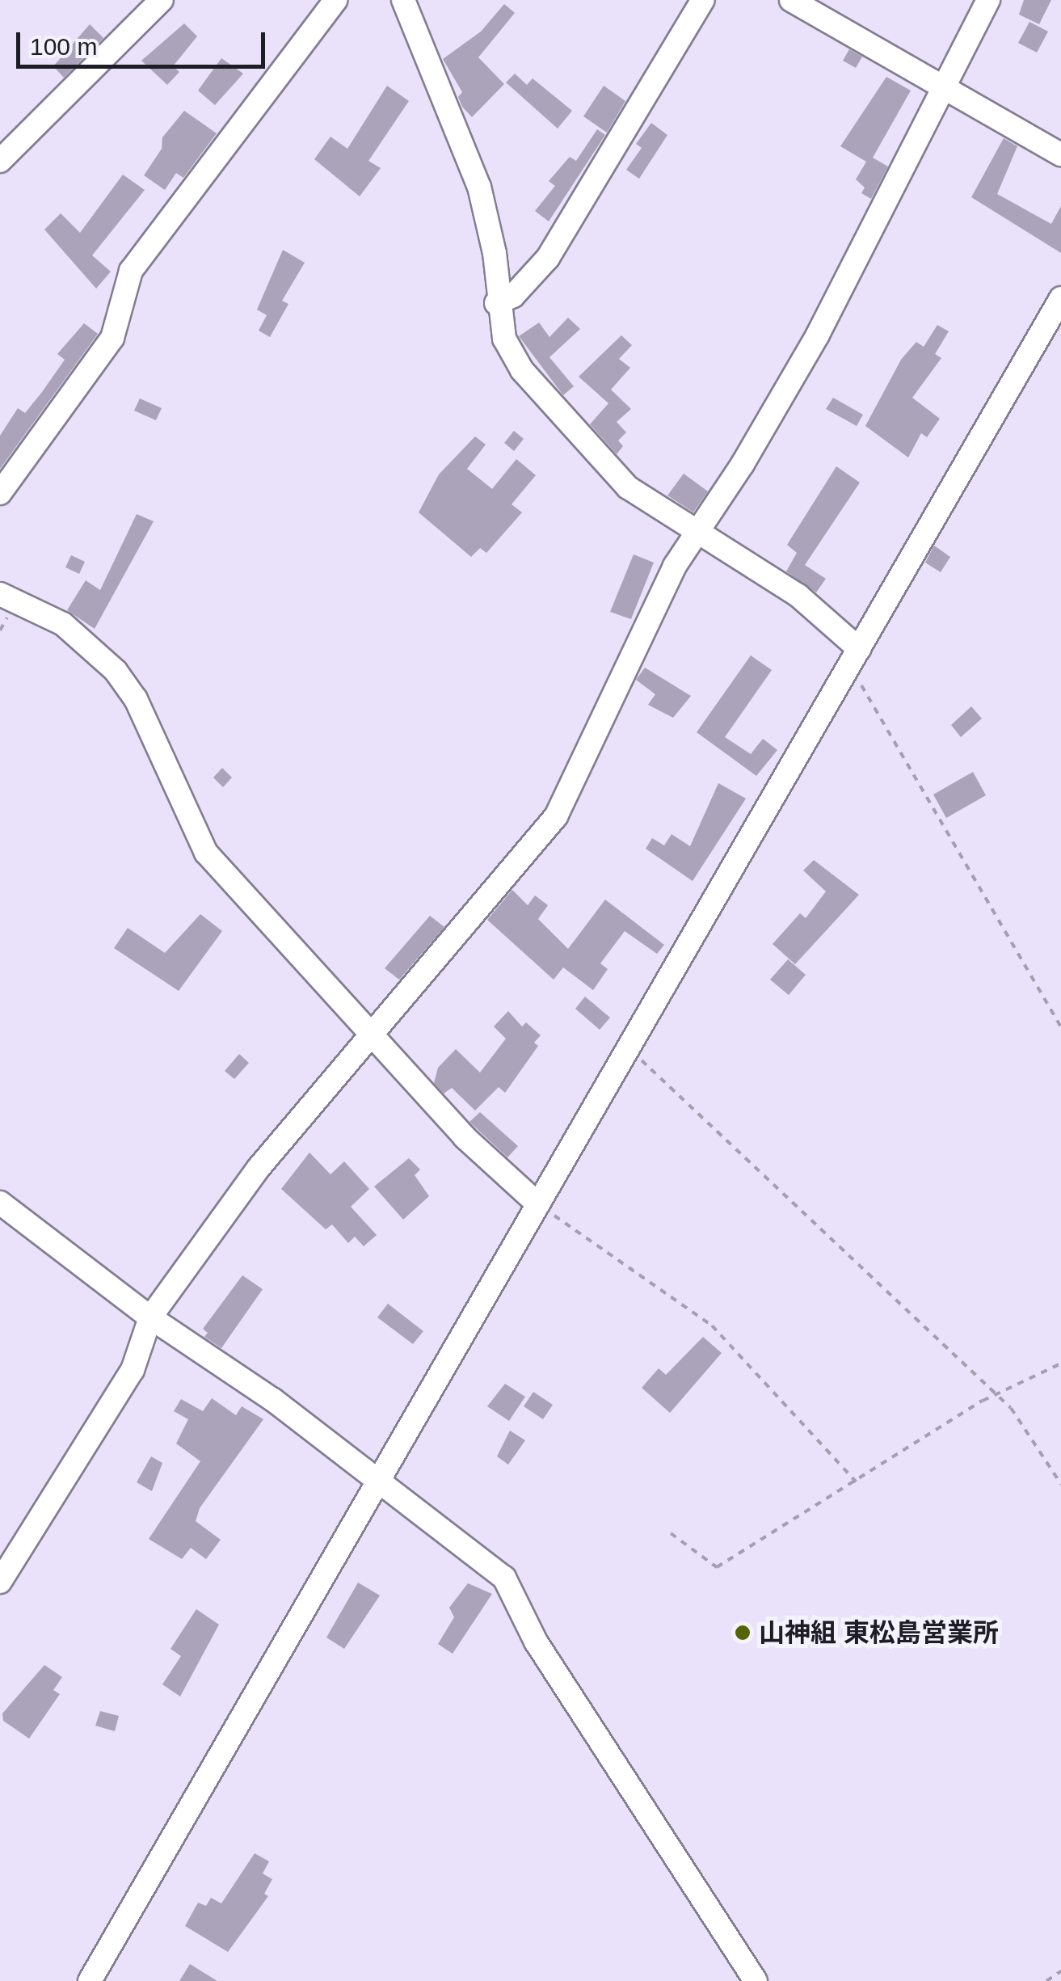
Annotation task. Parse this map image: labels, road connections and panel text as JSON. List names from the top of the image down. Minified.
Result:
{"places":["山神組 東松島営業所"],"scale_bar":"100 m"}
